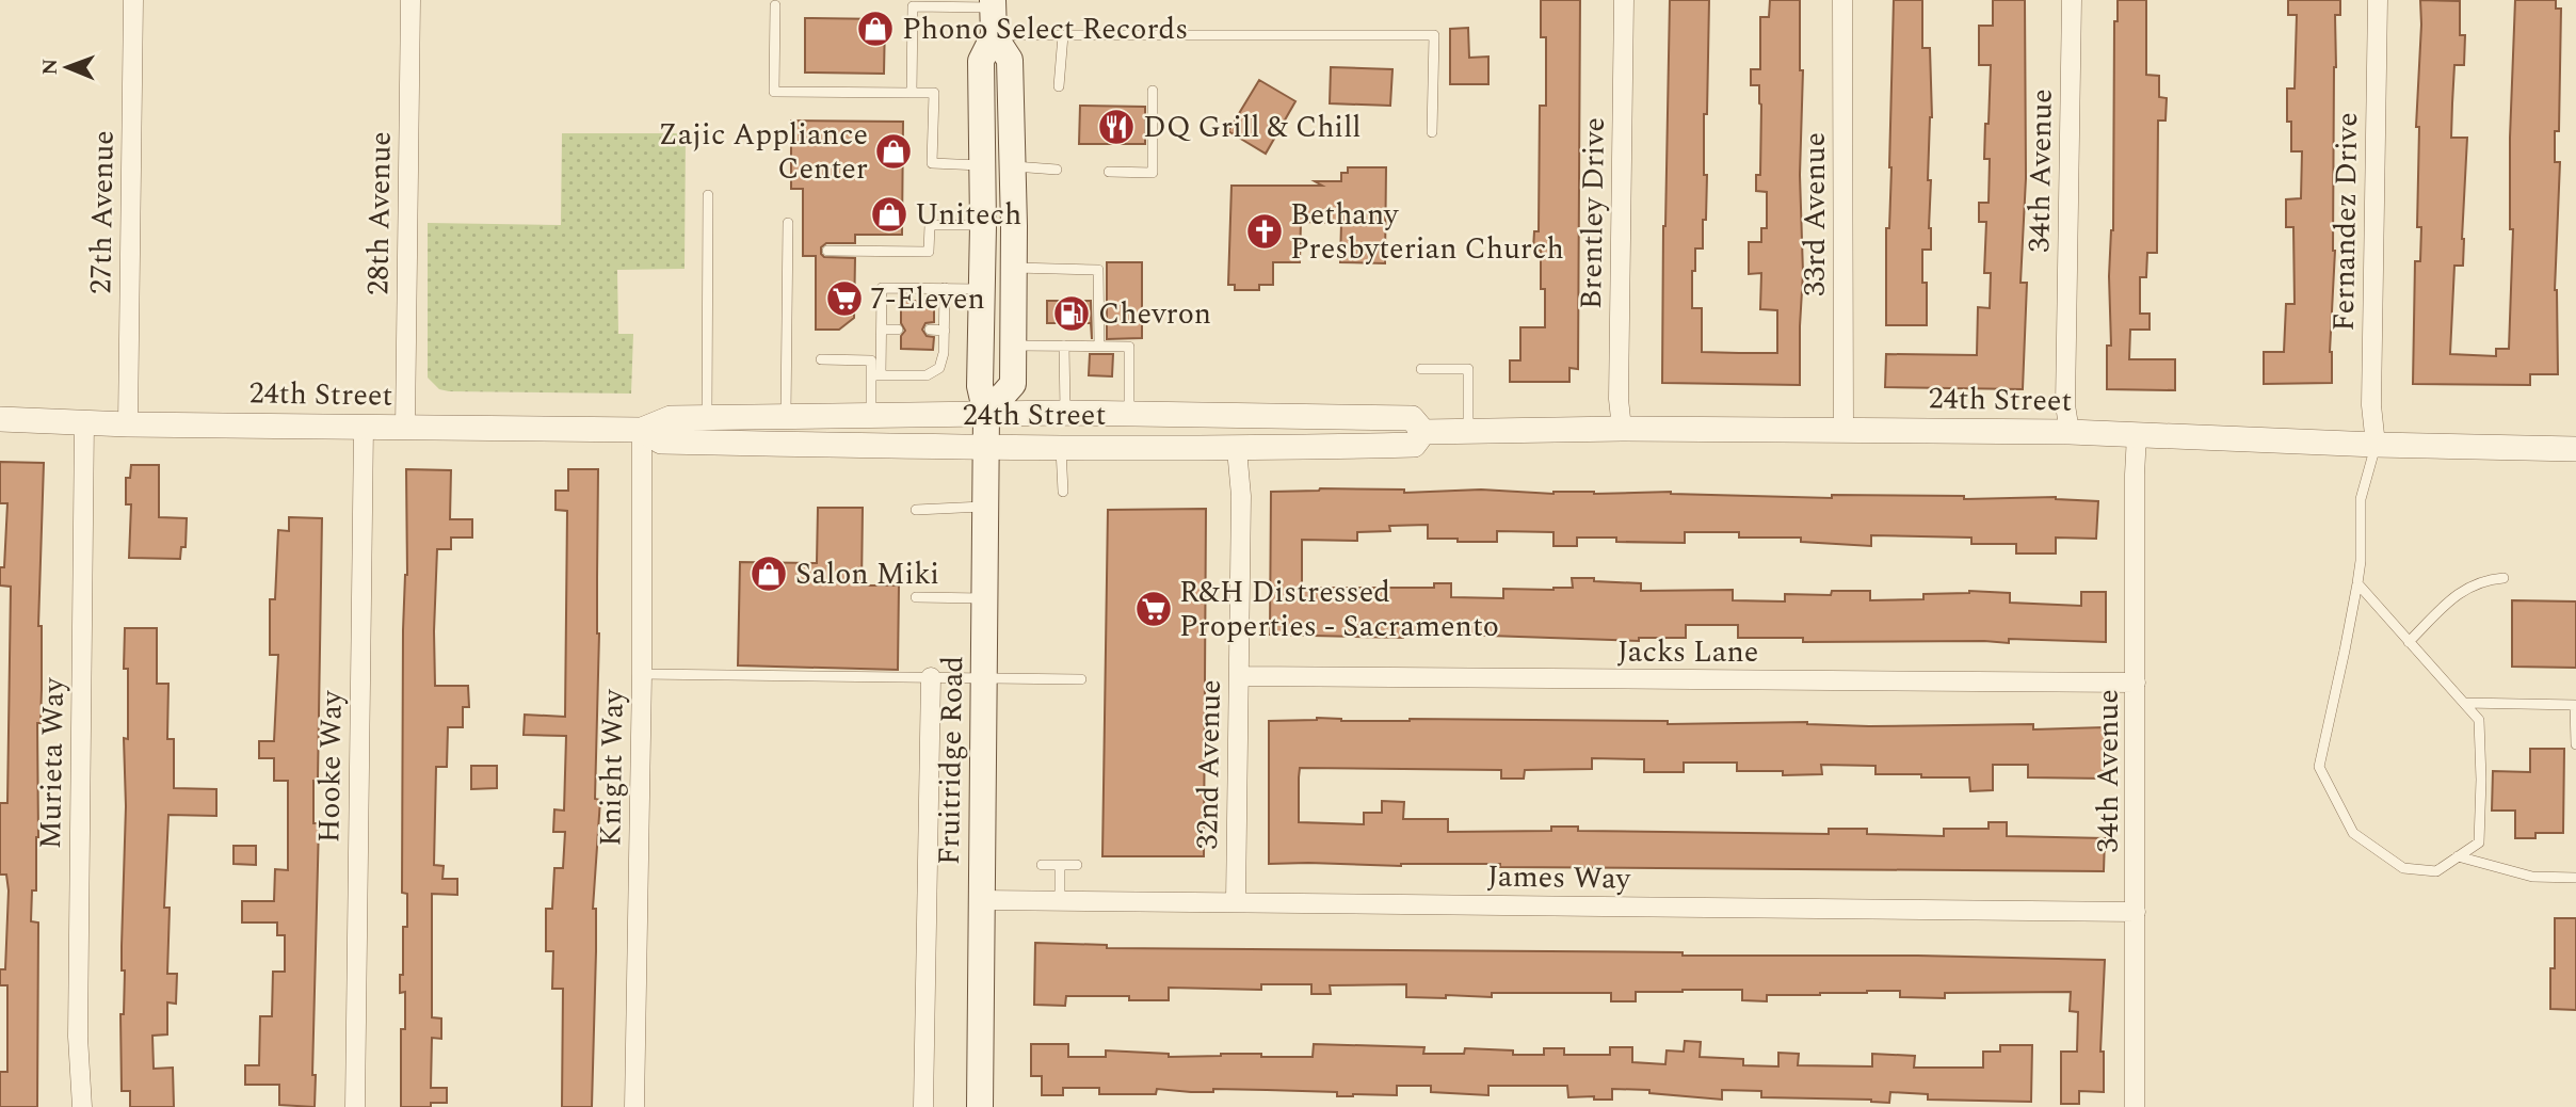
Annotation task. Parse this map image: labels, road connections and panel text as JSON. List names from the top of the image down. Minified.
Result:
{"streets":{"main road":["Fruitridge Road"],"street":["34th Avenue","27th Avenue","28th Avenue","Brentley Drive","33rd Avenue","Fernandez Drive","24th Street","Jacks Lane","Murieta Way","32nd Avenue","Hooke Way","Knight Way","James Way"]},"crossings":[["34th Avenue","24th Street"],["34th Avenue","Jacks Lane"],["34th Avenue","James Way"],["27th Avenue","24th Street"],["28th Avenue","24th Street"],["Brentley Drive","24th Street"],["33rd Avenue","24th Street"],["Fernandez Drive","24th Street"],["24th Street","Fruitridge Road"],["24th Street","Murieta Way"],["24th Street","32nd Avenue"],["24th Street","Hooke Way"],["24th Street","Knight Way"],["Jacks Lane","32nd Avenue"],["Fruitridge Road","James Way"],["32nd Avenue","James Way"]],"places":{"shop":["Phono Select Records","Zajic Appliance Center","Unitech","Salon Miki"],"restaurant":["DQ Grill & Chill"],"church":["Bethany Presbyterian Church"],"supermarket":["7-Eleven","R&H Distressed Properties - Sacramento"],"fuel station":["Chevron"]},"north":"left"}
